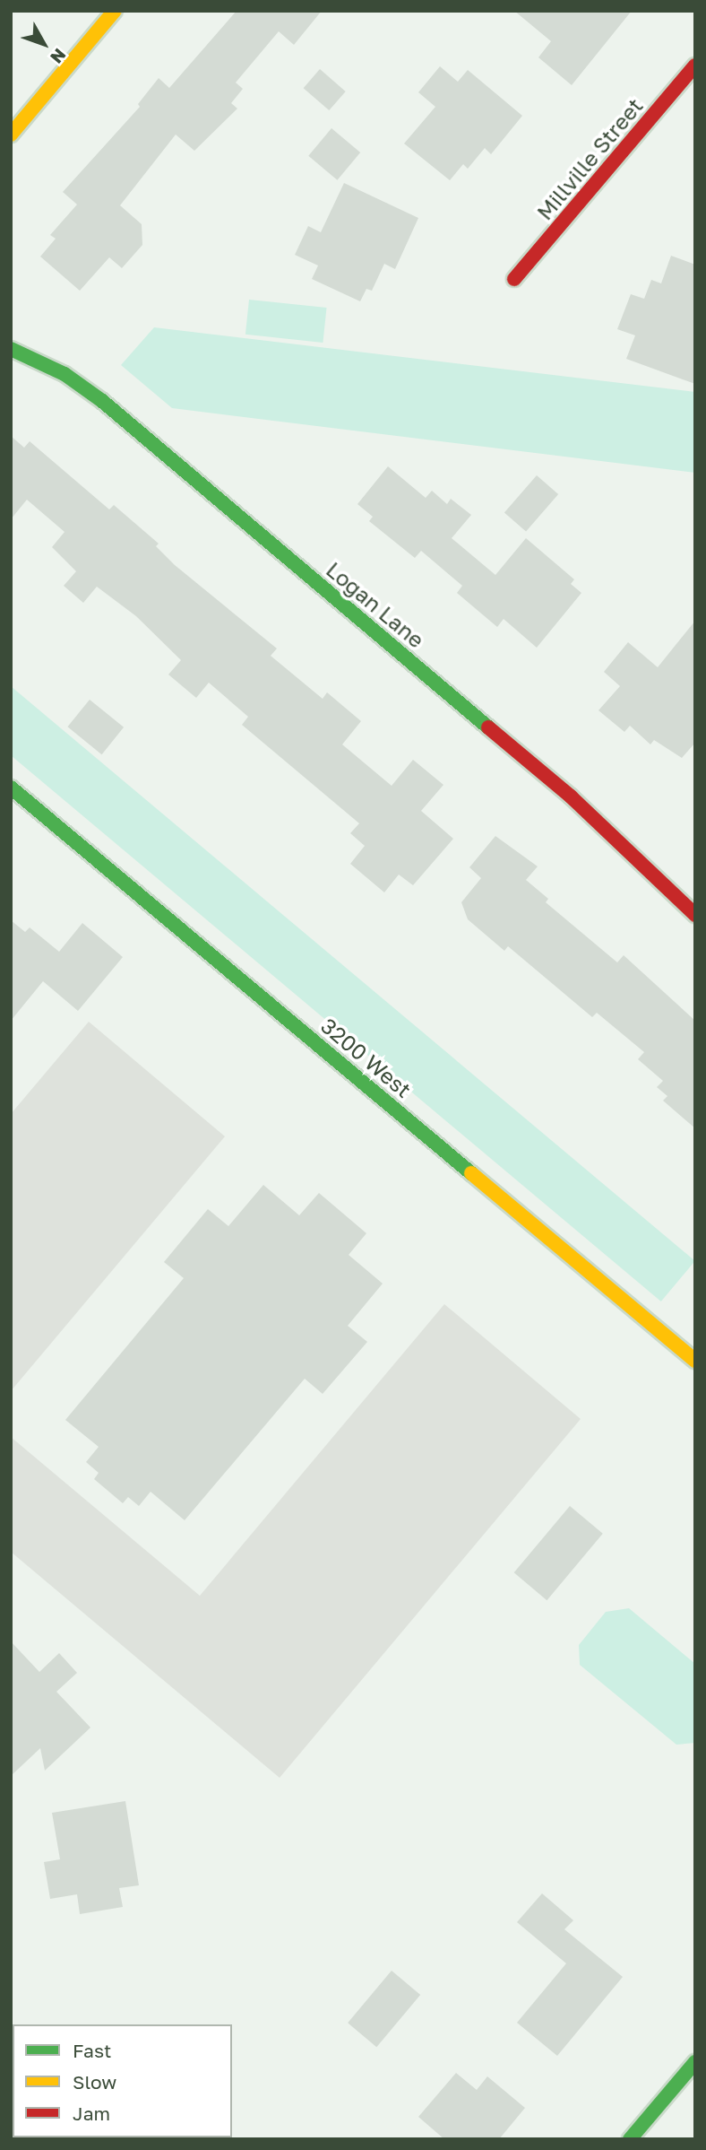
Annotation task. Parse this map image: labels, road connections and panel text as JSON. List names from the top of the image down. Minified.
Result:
{"streets":{"street":["Millville Street","Logan Lane","3200 West"]},"legend":["Fast","Slow","Jam"],"north":"bottom right"}
